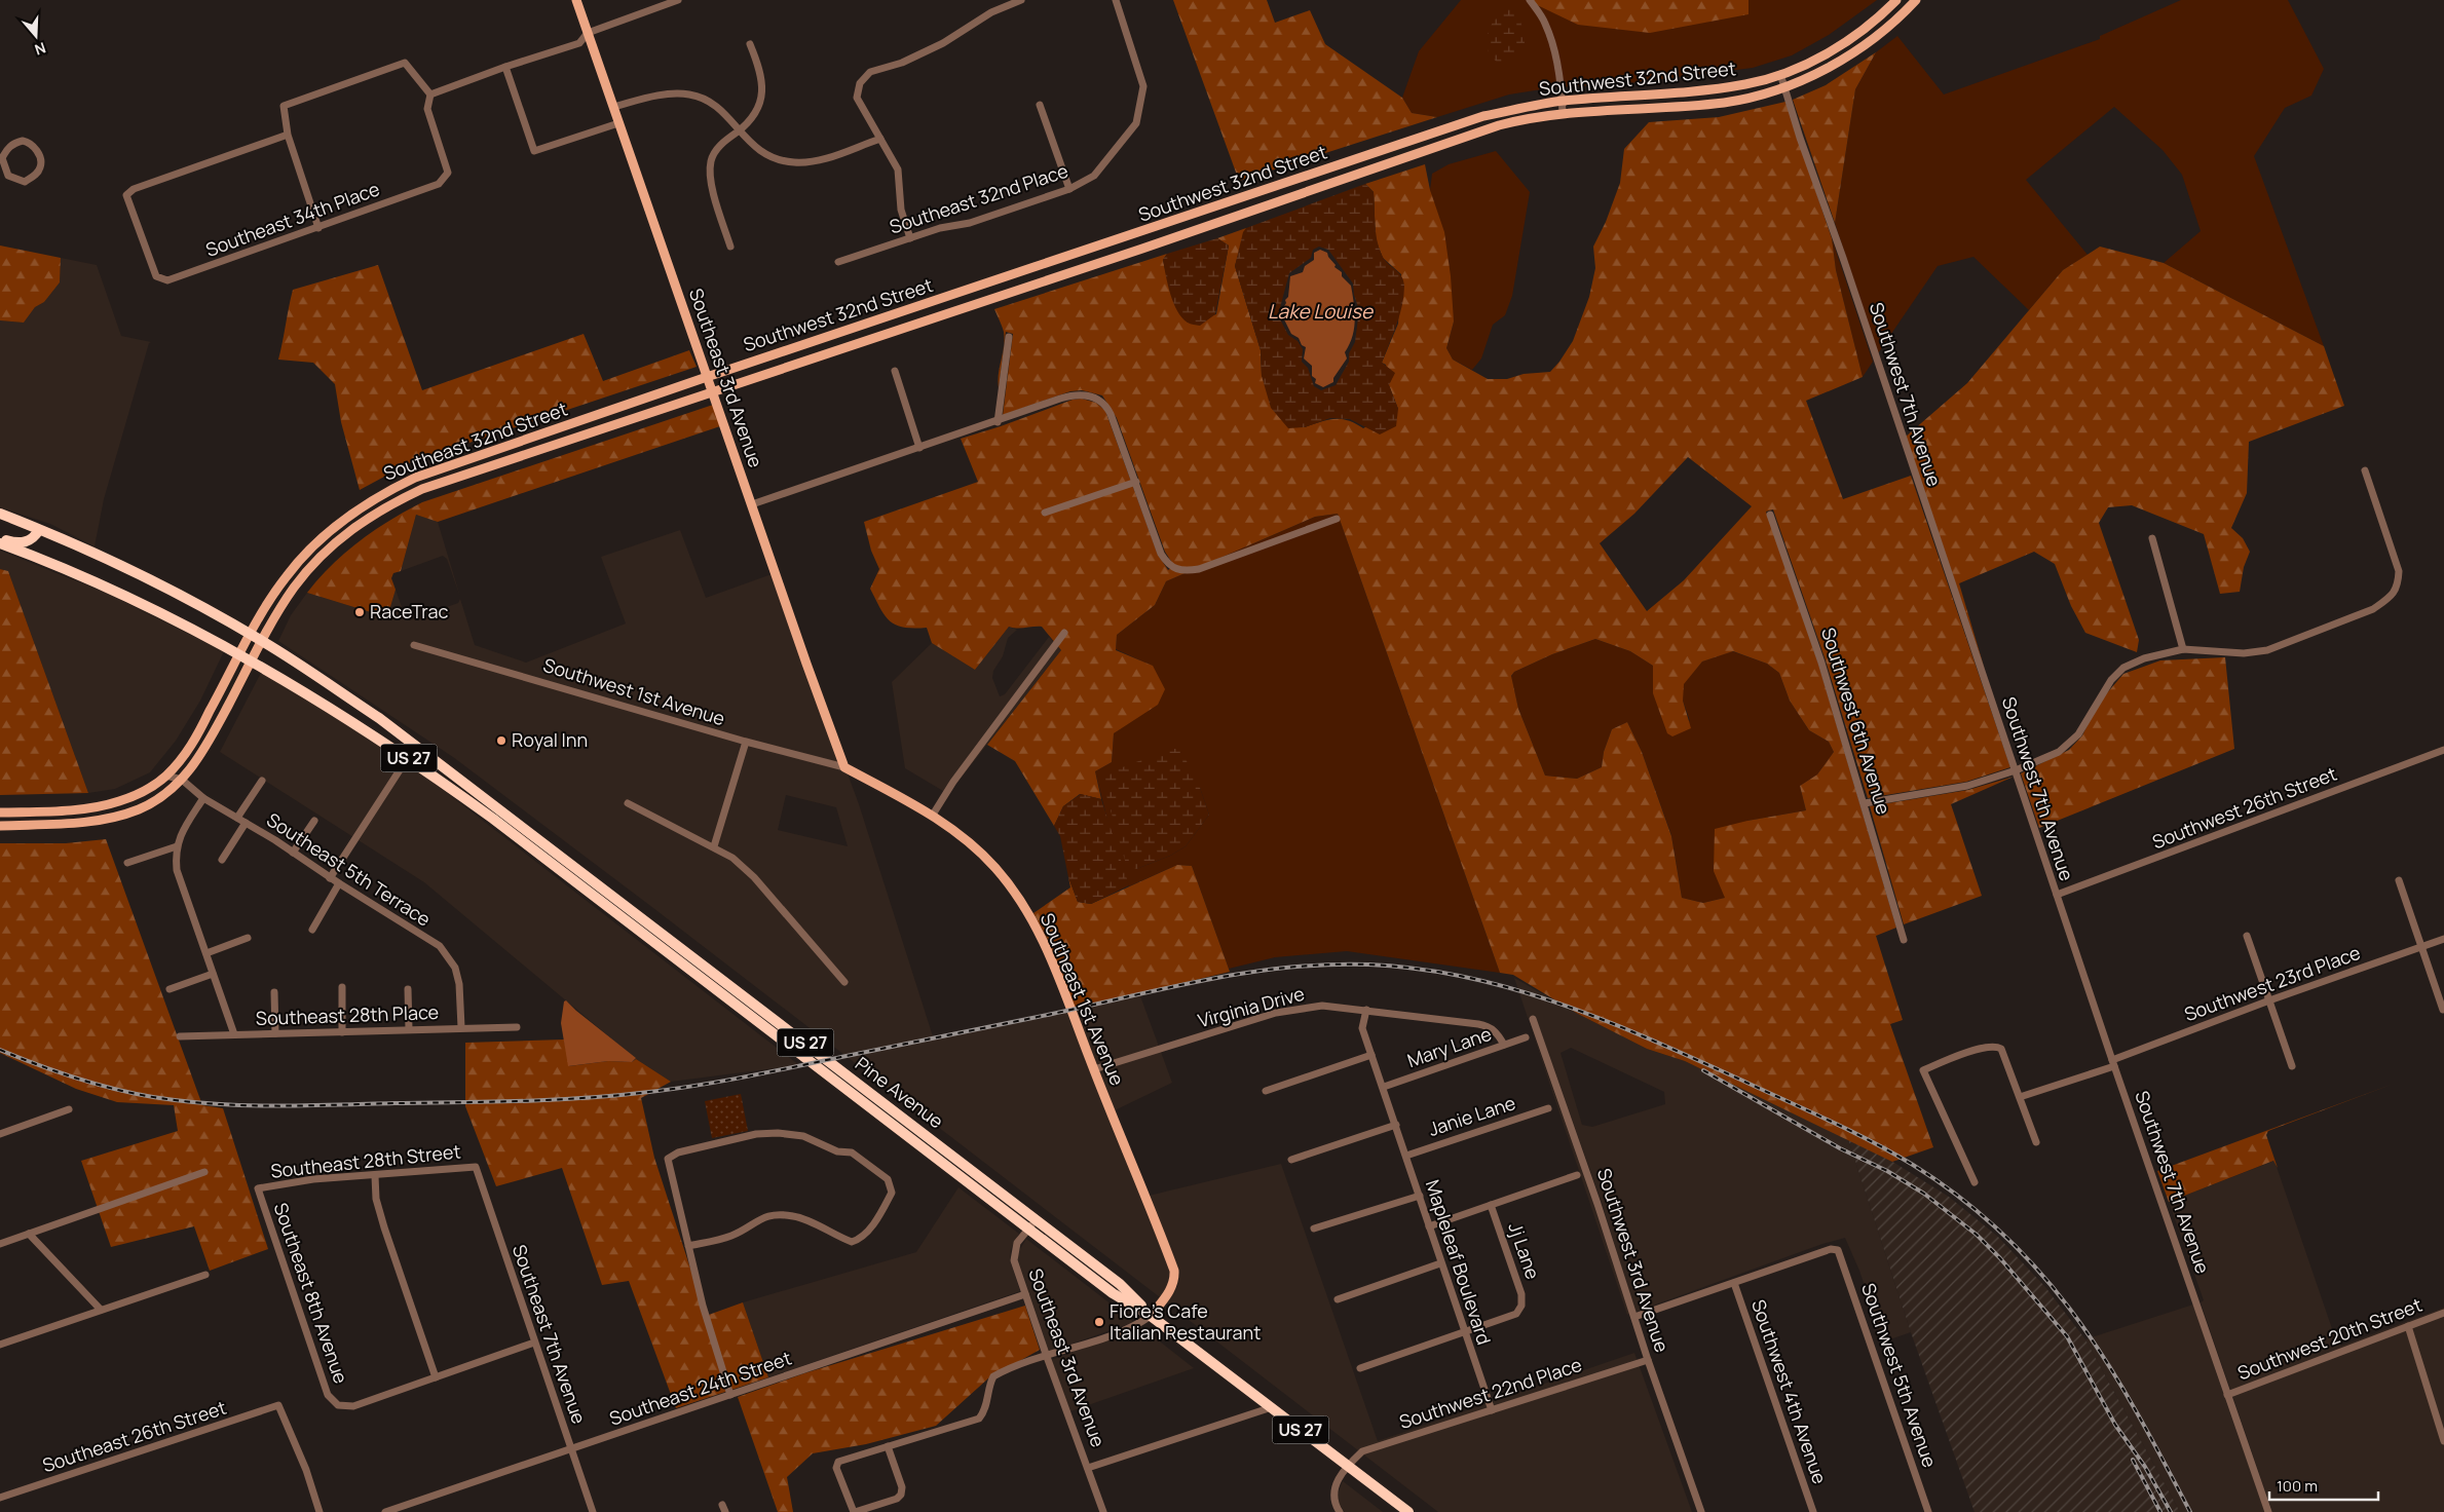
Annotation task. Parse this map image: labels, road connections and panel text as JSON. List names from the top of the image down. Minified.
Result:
{"streets":{"highway":["US 27","Pine Avenue"],"main road":["Southwest 32nd Street","Southeast 3rd Avenue","Southeast 32nd Street","Southeast 1st Avenue"],"street":["Southeast 32nd Place","Southeast 34th Place","Southwest 7th Avenue","Southwest 1st Avenue","Southwest 6th Avenue","Southwest 26th Street","Southeast 5th Terrace","Southwest 23rd Place","Virginia Drive","Southeast 28th Place","Mary Lane","Janie Lane","Southeast 28th Street","Jj Lane","Southwest 3rd Avenue","Mapleleaf Boulevard","Southeast 8th Avenue","Southeast 7th Avenue","Southwest 20th Street","Southwest 5th Avenue","Southeast 24th Street","Southwest 4th Avenue","Southwest 22nd Place","Southeast 26th Street"]},"crossings":[["Southwest 32nd Street","Southeast 3rd Avenue"],["Southwest 32nd Street","Southwest 7th Avenue"],["Southwest 32nd Street","Southeast 32nd Street"],["Southeast 3rd Avenue","Southeast 32nd Street"],["Southeast 3rd Avenue","Southwest 1st Avenue"],["Southeast 3rd Avenue","Southeast 1st Avenue"],["Southeast 3rd Avenue","Pine Avenue"],["Southeast 3rd Avenue","Southeast 24th Street"],["Southwest 7th Avenue","Southwest 26th Street"],["Southwest 7th Avenue","Southwest 23rd Place"],["Southwest 7th Avenue","Southwest 20th Street"],["Southeast 32nd Street","US 27"],["Southeast 32nd Street","Southeast 5th Terrace"],["Southwest 1st Avenue","Southeast 1st Avenue"],["US 27","Pine Avenue"],["Southeast 5th Terrace","Southeast 28th Place"],["Southeast 1st Avenue","Virginia Drive"],["Southeast 1st Avenue","Pine Avenue"],["Virginia Drive","Mary Lane"],["Virginia Drive","Mapleleaf Boulevard"],["Mary Lane","Mapleleaf Boulevard"],["Pine Avenue","Southwest 22nd Place"],["Janie Lane","Mapleleaf Boulevard"],["Southeast 28th Street","Southeast 8th Avenue"],["Southeast 28th Street","Southeast 7th Avenue"],["Jj Lane","Mapleleaf Boulevard"],["Southwest 3rd Avenue","Southwest 22nd Place"],["Mapleleaf Boulevard","Southwest 22nd Place"],["Southeast 7th Avenue","Southeast 24th Street"],["Southwest 5th Avenue","Southwest 4th Avenue"]],"water":["Lake Louise"],"places":["RaceTrac","Royal Inn","Fiore's Cafe Italian Restaurant"],"scale_bar":"100 m","north":"bottom"}
